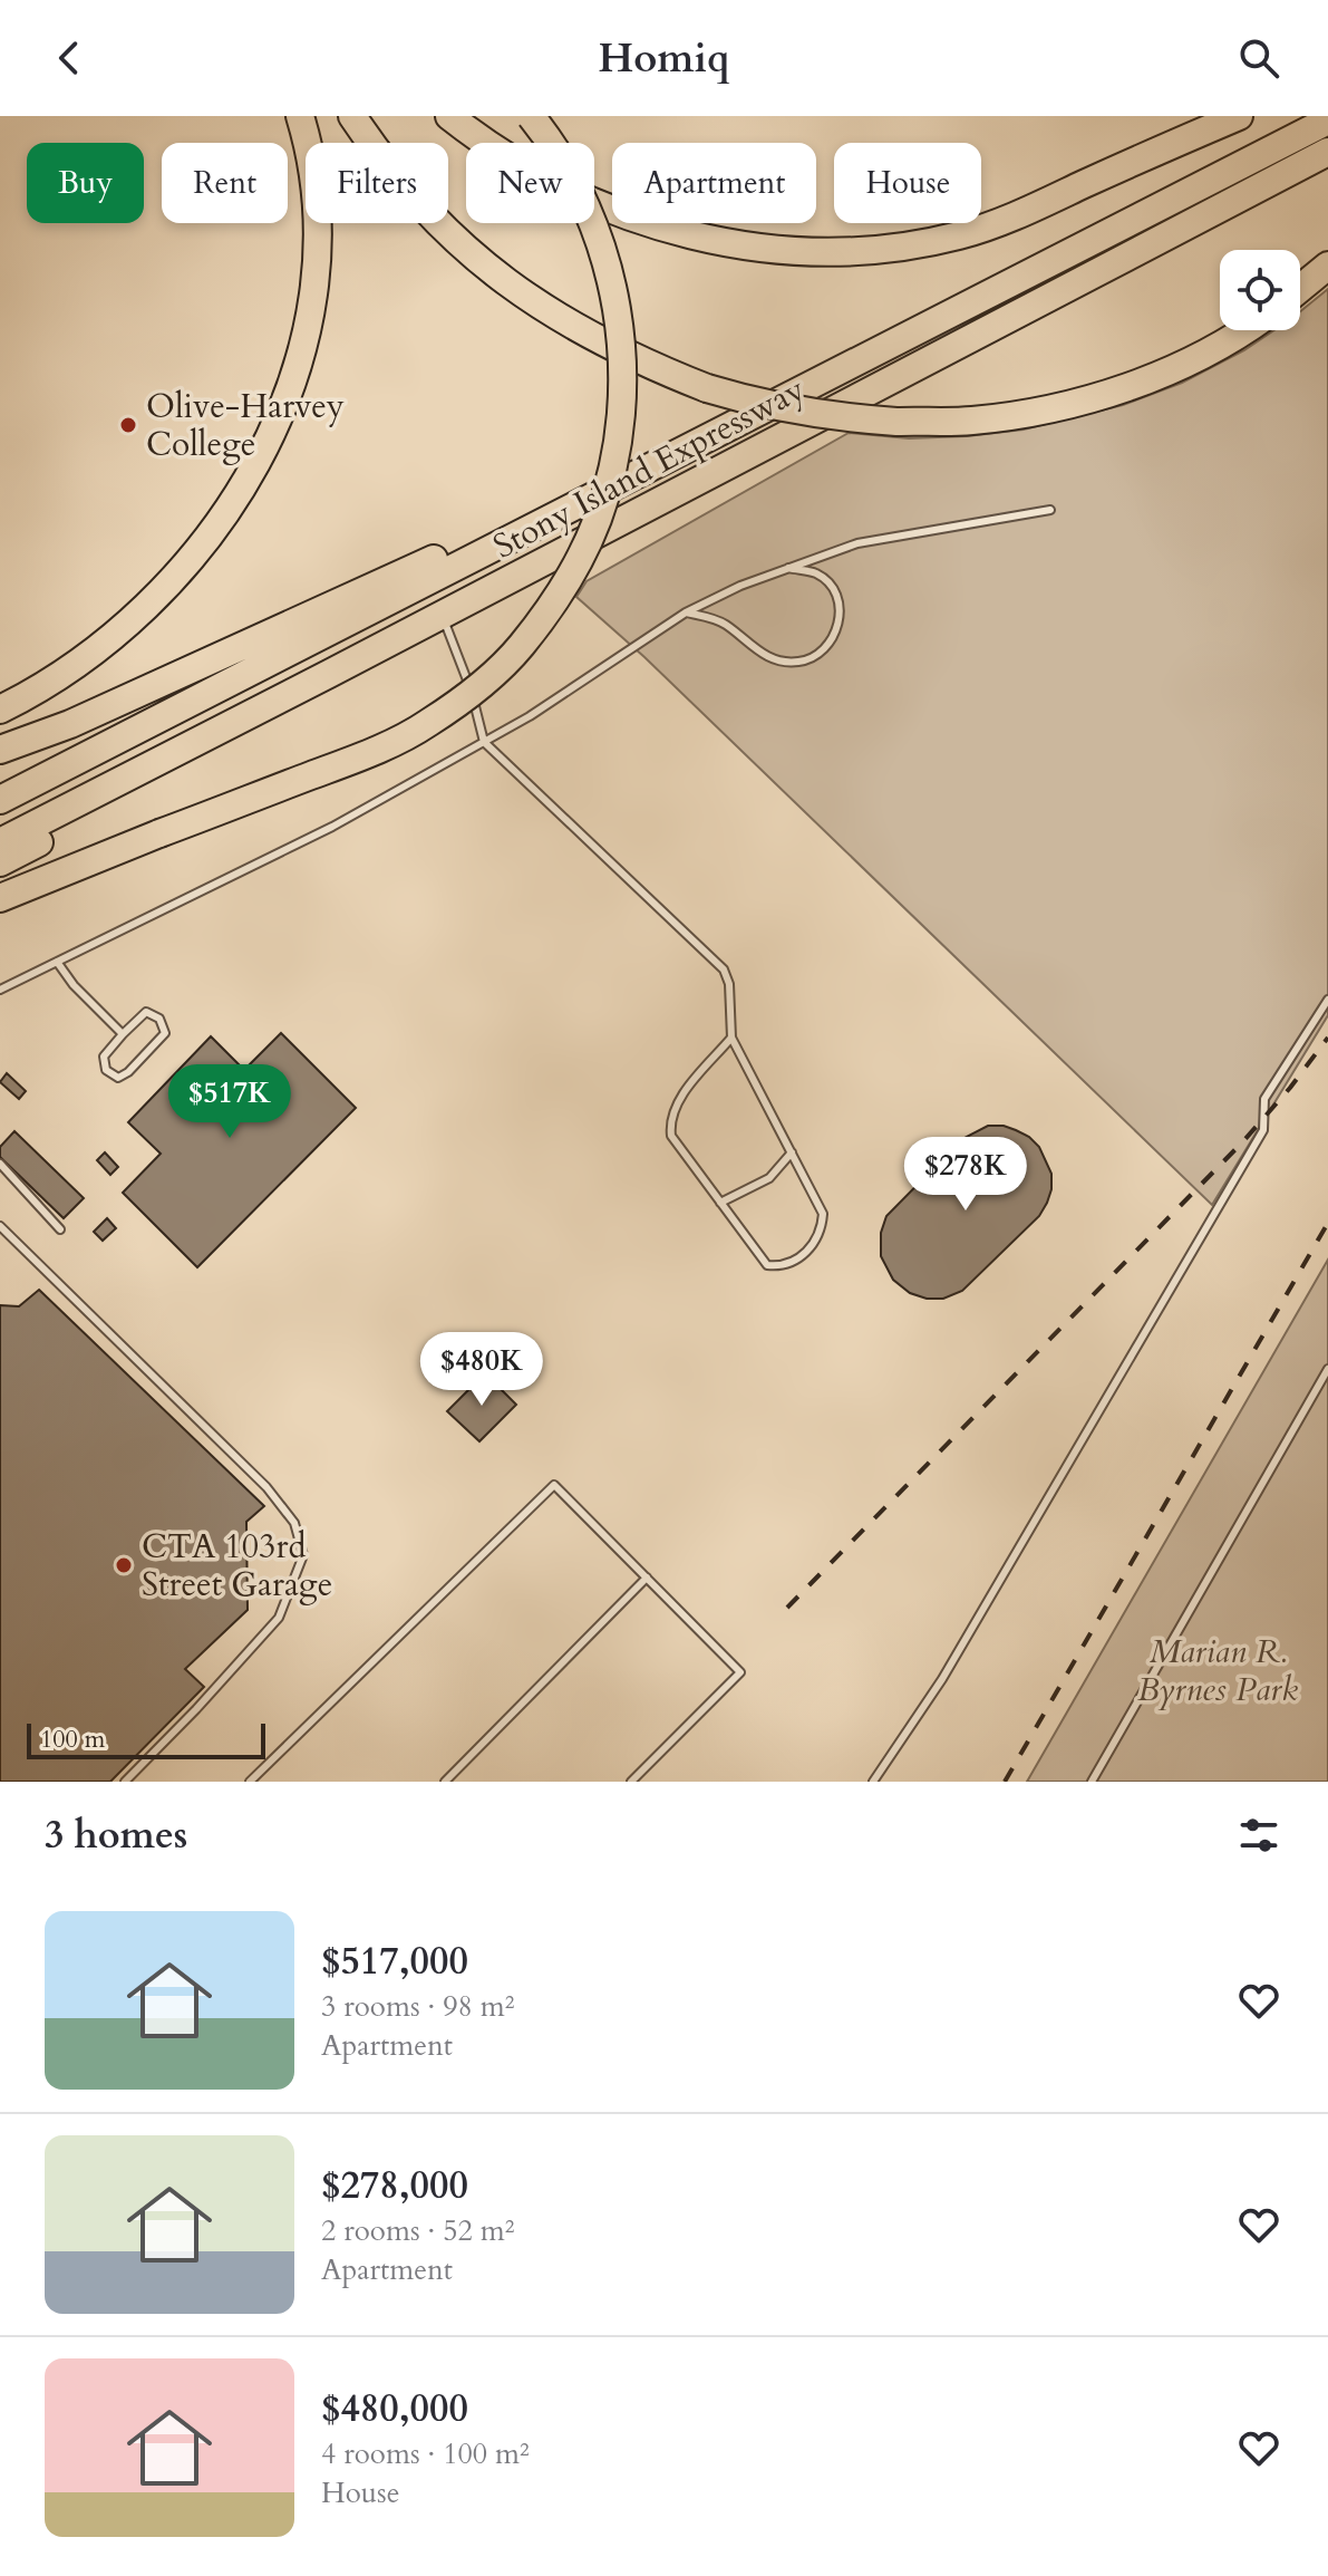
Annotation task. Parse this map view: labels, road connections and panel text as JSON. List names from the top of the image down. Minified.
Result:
{"streets":{"highway":["Stony Island Expressway"]},"parks":["Marian R. Byrnes Park"],"places":["Olive-Harvey College","CTA 103rd Street Garage"],"scale_bar":"100 m","page":{"header":"Homiq","chip":["Buy","Rent","Filters","New","Apartment","House"],"price":["$517K","$278K","$480K"],"scale":"100 m","heading":"3 homes","list":[{"name":"$517,000","note":"3 rooms · 98 m² · Apartment"},{"name":"$278,000","note":"2 rooms · 52 m² · Apartment"},{"name":"$480,000","note":"4 rooms · 100 m² · House"}]}}
